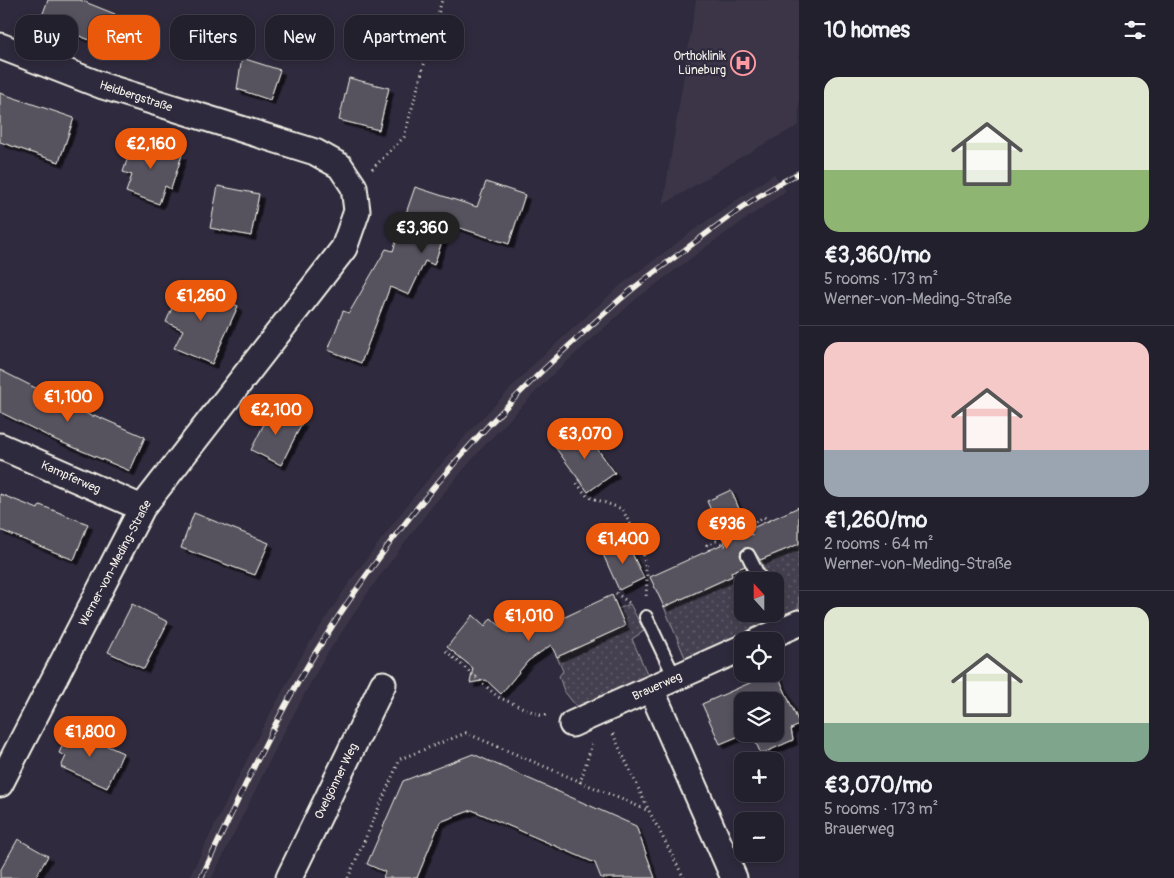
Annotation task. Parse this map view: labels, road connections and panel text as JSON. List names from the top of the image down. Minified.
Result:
{"streets":{"street":["Heidbergstraße","Kampferweg","Werner-von-Meding-Straße","Brauerweg","Ovelgönner Weg"]},"crossings":[["Heidbergstraße","Werner-von-Meding-Straße"],["Kampferweg","Werner-von-Meding-Straße"]],"places":{"hospital":["Orthoklinik Lüneburg"]},"north":"top","page":{"heading":"10 homes","chip":["Buy","Rent","Filters","New","Apartment"],"list":[{"name":"€3,360/mo","note":"5 rooms · 173 m² · Werner-von-Meding-Straße"},{"name":"€1,260/mo","note":"2 rooms · 64 m² · Werner-von-Meding-Straße"},{"name":"€3,070/mo","note":"5 rooms · 173 m² · Brauerweg"}],"price":["€2,160","€3,360","€1,260","€1,100","€2,100","€3,070","€936","€1,400","€1,010","€1,800"],"map_buttons":["+","−"]}}
